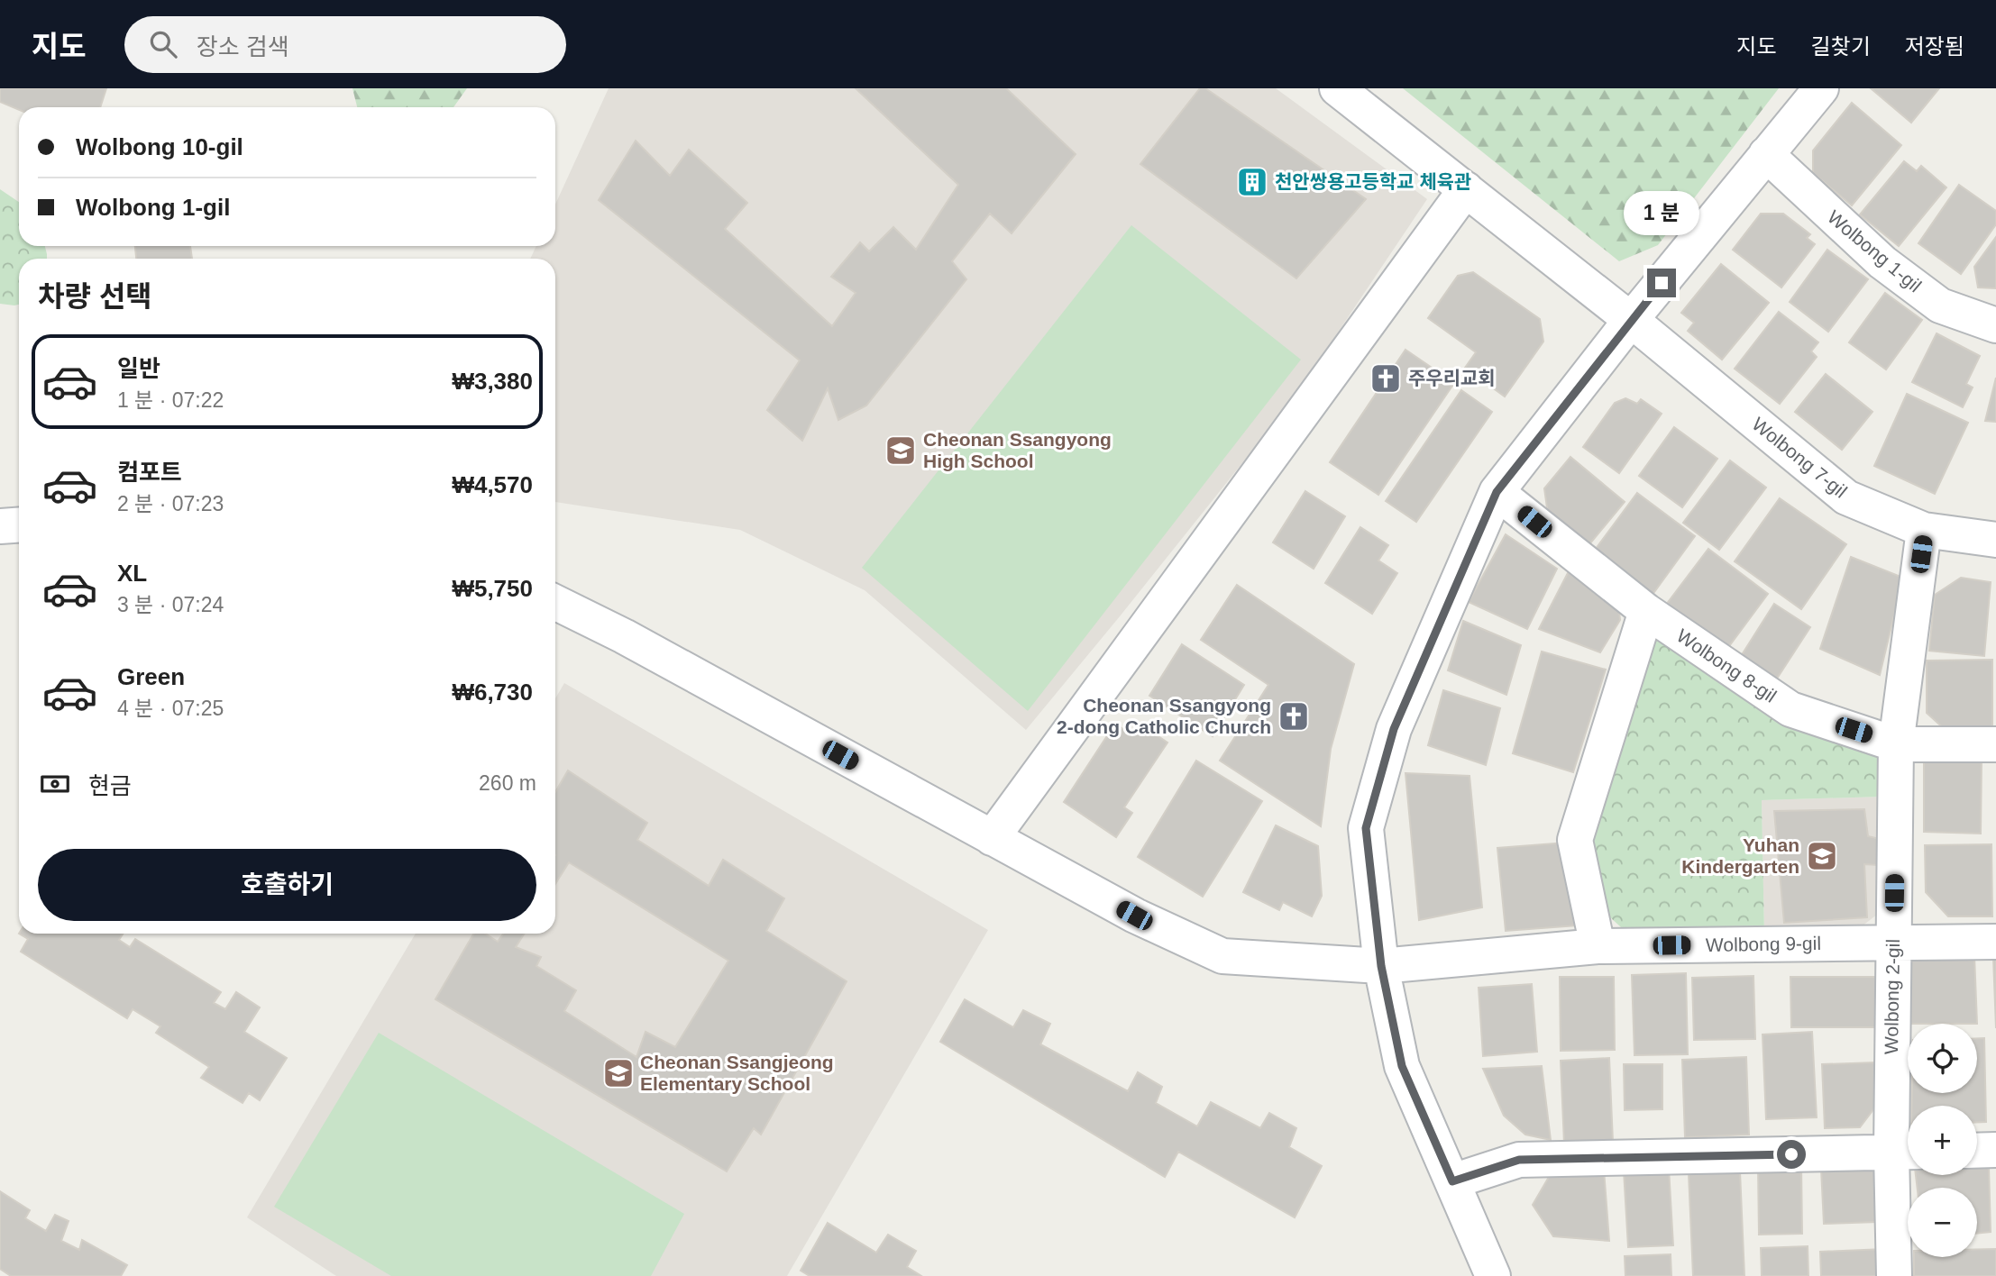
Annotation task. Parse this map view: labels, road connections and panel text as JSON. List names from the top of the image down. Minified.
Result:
{"streets":{"street":["Wolbong 1-gil","Wolbong 7-gil","Wolbong 8-gil","Wolbong 9-gil","Wolbong 2-gil"]},"crossings":[["Wolbong 7-gil","Wolbong 2-gil"],["Wolbong 8-gil","Wolbong 2-gil"],["Wolbong 9-gil","Wolbong 2-gil"]],"places":{"building":["천안쌍용고등학교 체육관"],"church":["주우리교회","Cheonan Ssangyong 2-dong Catholic Church"],"school or university":["Cheonan Ssangyong High School","Yuhan Kindergarten","Cheonan Ssangjeong Elementary School"]},"page":{"header":"지도","search":"장소 검색","nav":["지도","길찾기","저장됨"],"banner":["Wolbong 10-gil","Wolbong 1-gil"],"bubble":"1 분","heading":"차량 선택","list":[{"name":"일반","note":"1 분 · 07:22","value":"₩3,380"},{"name":"컴포트","note":"2 분 · 07:23","value":"₩4,570"},{"name":"XL","note":"3 분 · 07:24","value":"₩5,750"},{"name":"Green","note":"4 분 · 07:25","value":"₩6,730"}],"pay":["현금","260 m"],"buttons":"호출하기","map_buttons":["+","−"]}}
